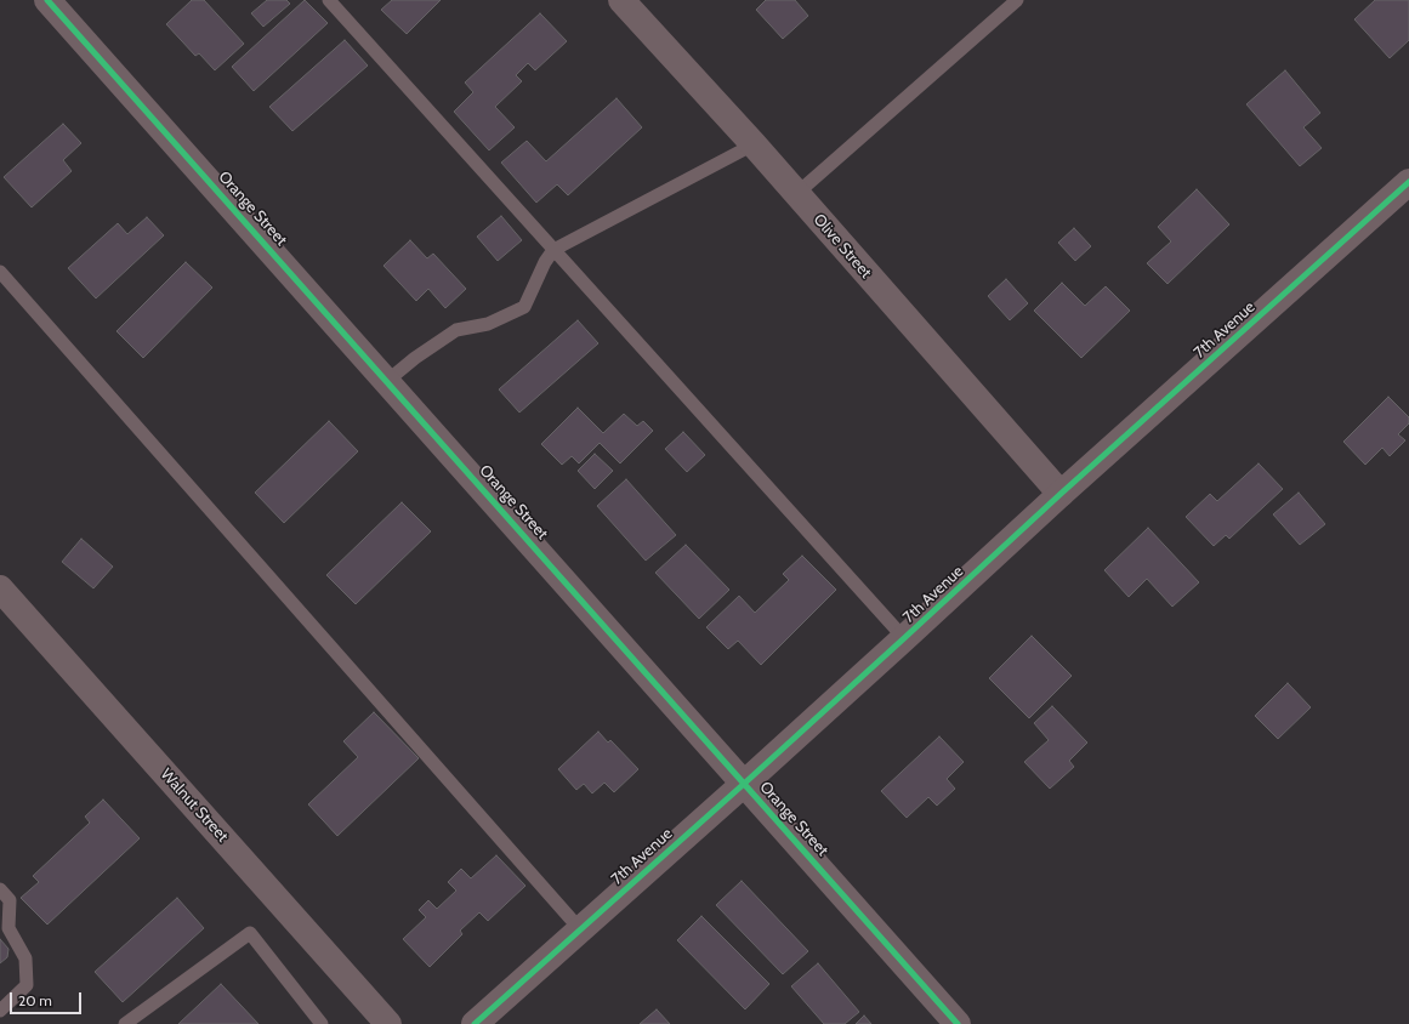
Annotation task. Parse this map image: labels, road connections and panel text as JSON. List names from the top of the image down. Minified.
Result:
{"streets":{"street":["Orange Street","Olive Street","7th Avenue","Walnut Street"]},"crossings":[["Orange Street","7th Avenue"],["Olive Street","7th Avenue"]],"scale_bar":"20 m"}
